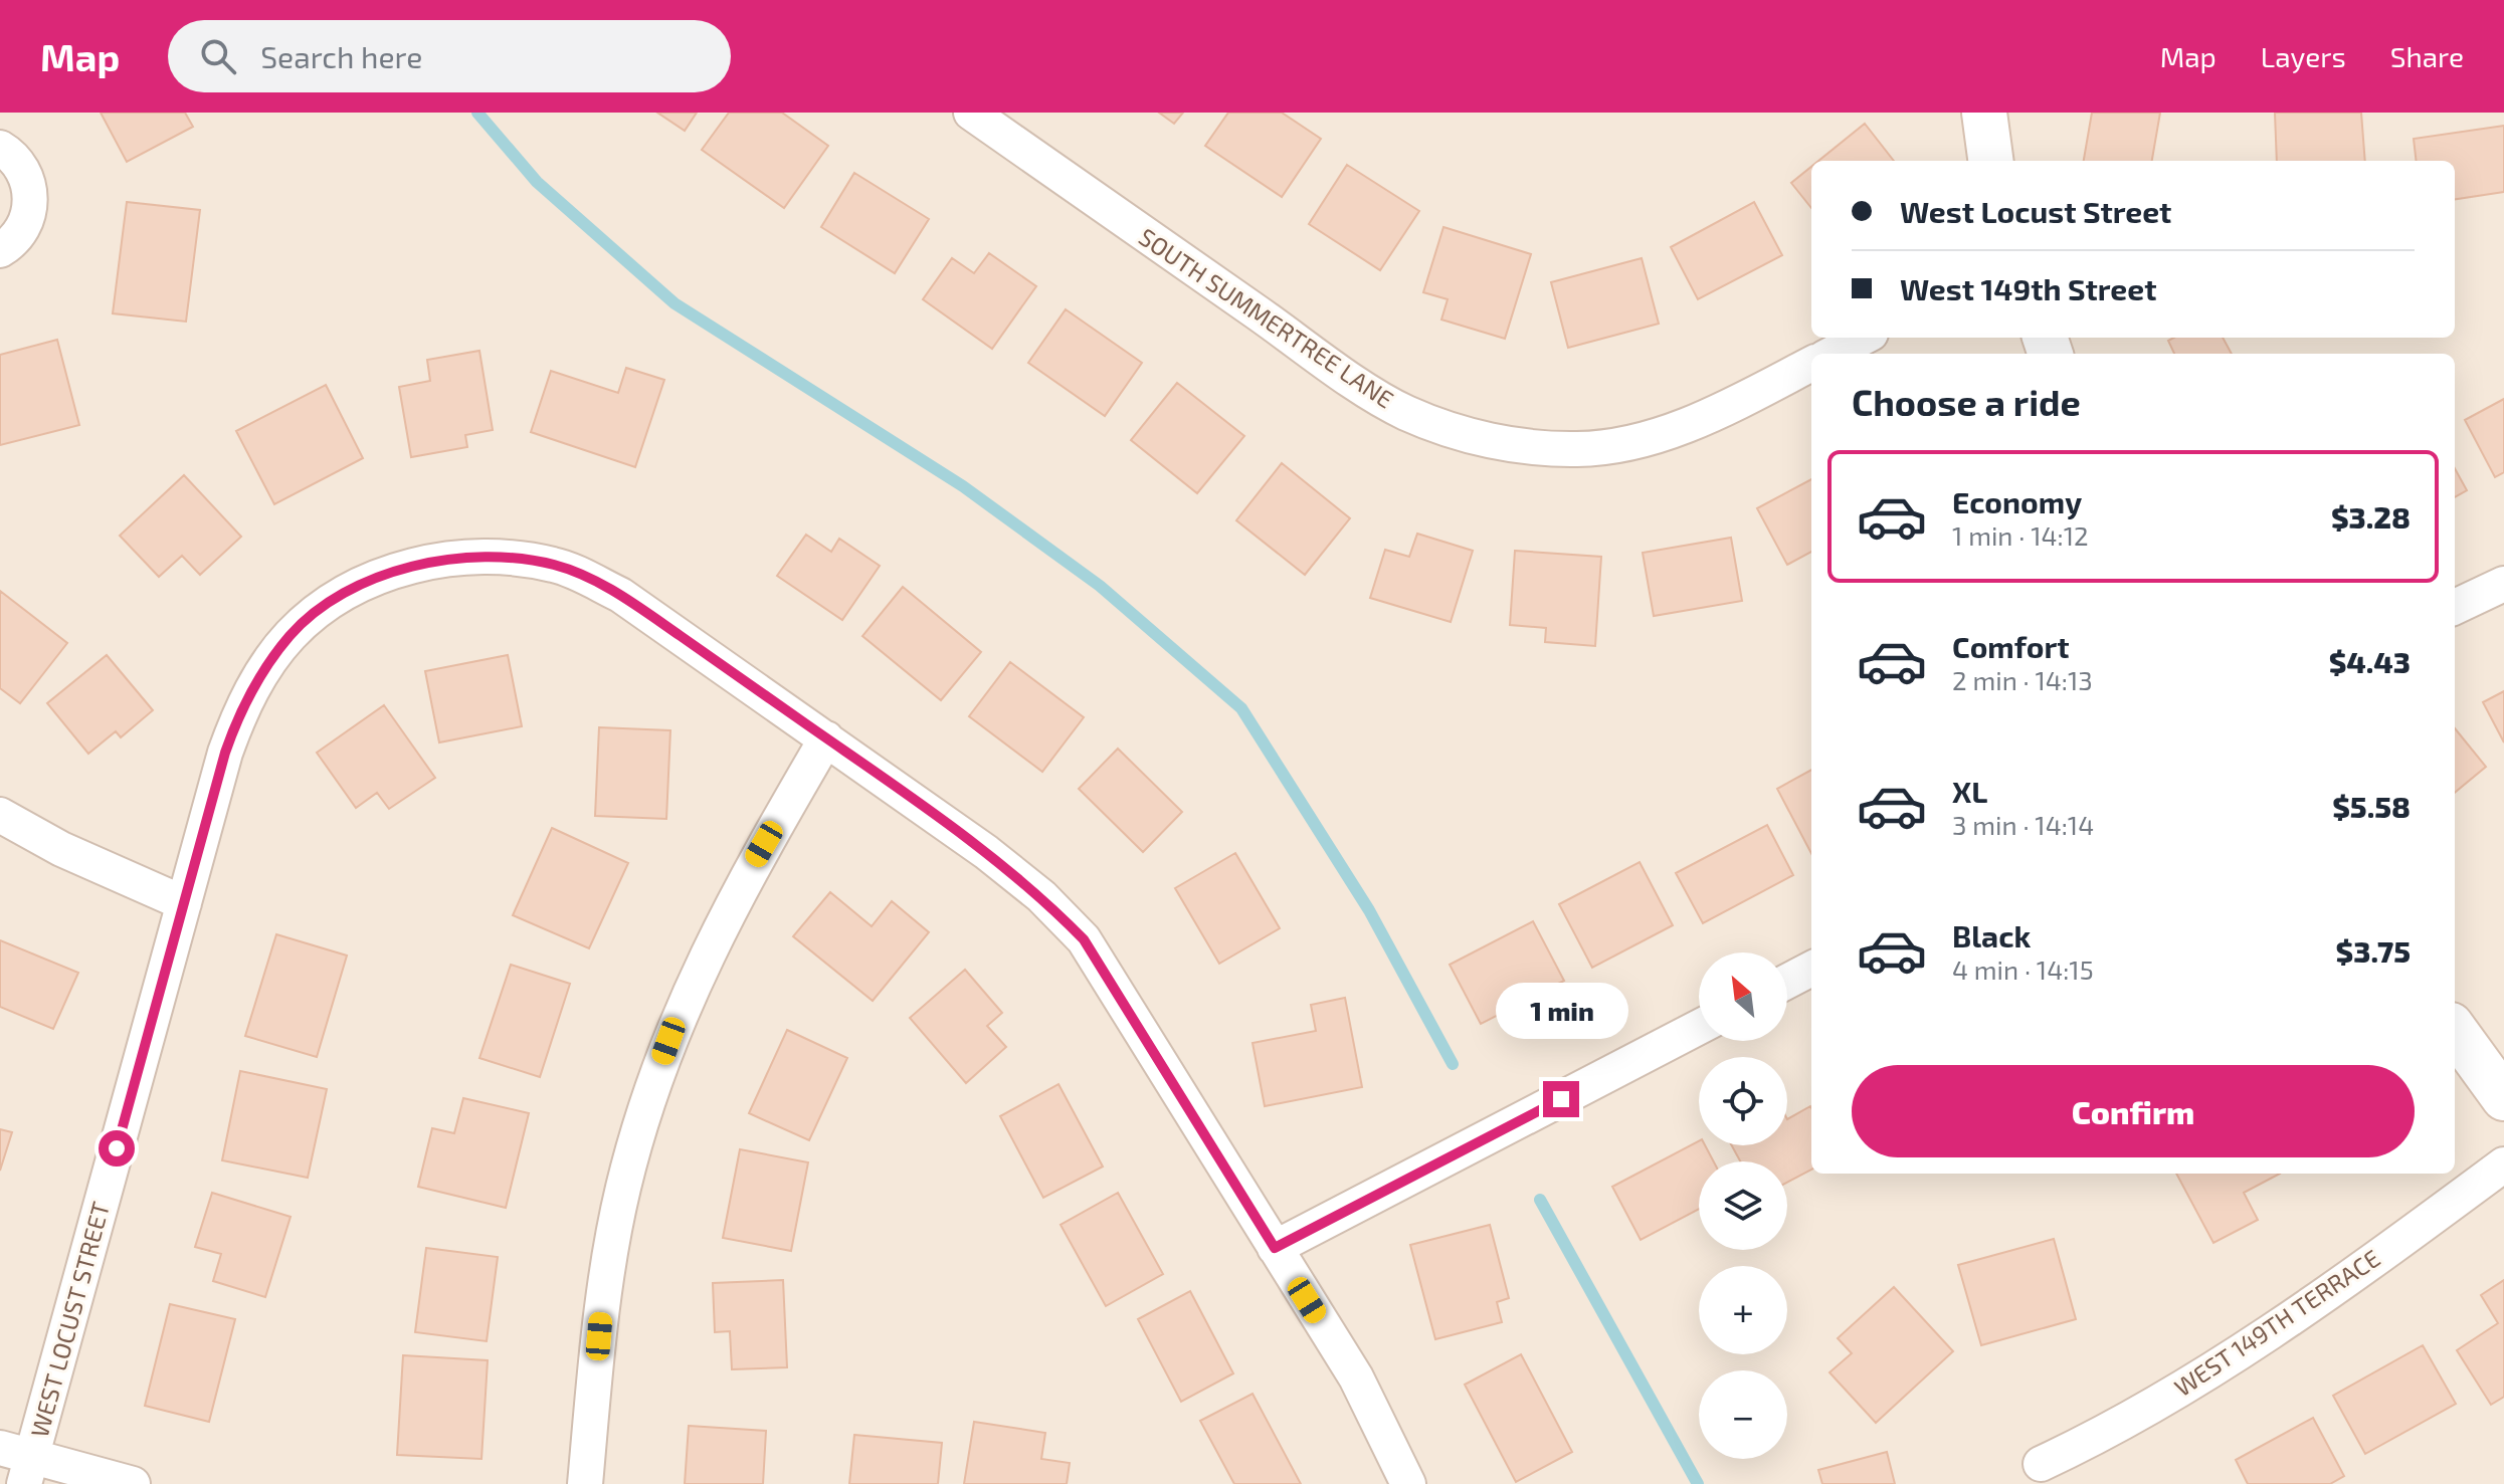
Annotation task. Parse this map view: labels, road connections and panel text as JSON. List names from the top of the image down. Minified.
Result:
{"streets":{"street":["SOUTH SUMMERTREE LANE","WEST LOCUST STREET","WEST 149TH TERRACE"]},"north":"top left","page":{"header":"Map","search":"Search here","nav":["Map","Layers","Share"],"banner":["West Locust Street","West 149th Street"],"heading":"Choose a ride","list":[{"name":"Economy","note":"1 min · 14:12","value":"$3.28"},{"name":"Comfort","note":"2 min · 14:13","value":"$4.43"},{"name":"XL","note":"3 min · 14:14","value":"$5.58"},{"name":"Black","note":"4 min · 14:15","value":"$3.75"}],"map_buttons":["+","−"],"bubble":"1 min","buttons":"Confirm"}}
